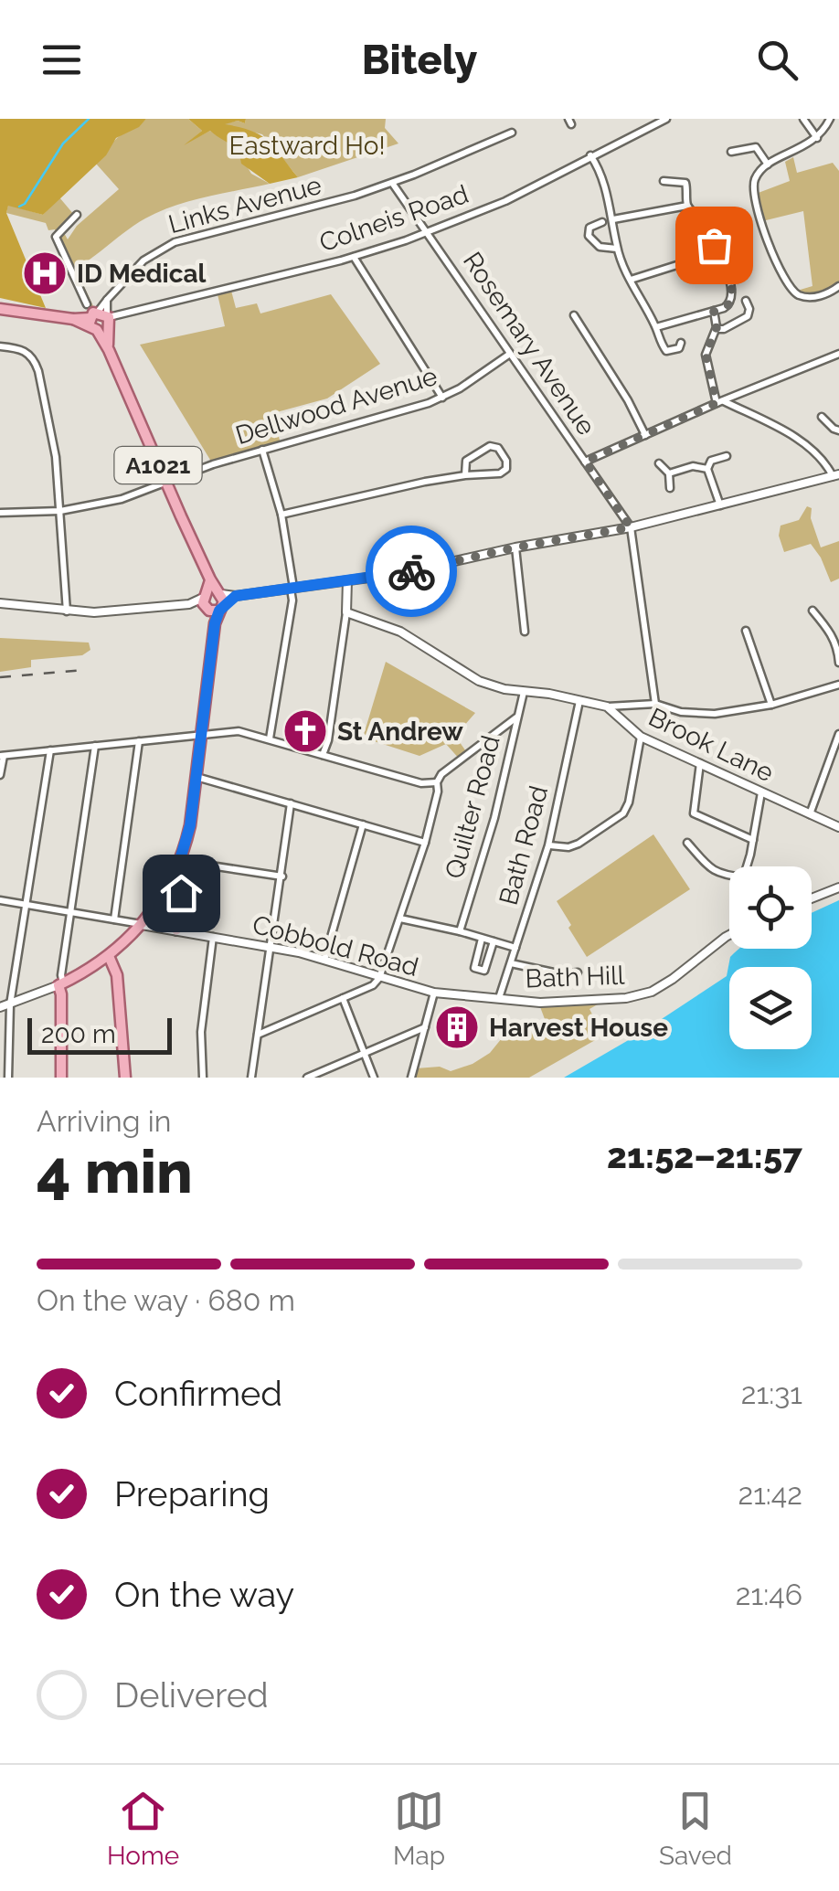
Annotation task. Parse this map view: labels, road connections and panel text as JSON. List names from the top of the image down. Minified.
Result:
{"streets":{"main road":["A1021"],"street":["Links Avenue","Colneis Road","Rosemary Avenue","Dellwood Avenue","Brook Lane","Quilter Road","Bath Road","Cobbold Road","Bath Hill"]},"crossings":[["Links Avenue","Colneis Road"],["Links Avenue","Rosemary Avenue"],["Links Avenue","A1021"],["Colneis Road","Rosemary Avenue"],["Colneis Road","A1021"],["Rosemary Avenue","Dellwood Avenue"],["Dellwood Avenue","A1021"],["Bath Road","Cobbold Road"],["Bath Road","Bath Hill"],["Cobbold Road","Bath Hill"]],"parks":["Eastward Ho!"],"places":{"hospital":["ID Medical"],"church":["St Andrew"],"building":["Harvest House"]},"scale_bar":"200 m","page":{"header":"Bitely","scale":"200 m","heading":["4 min","Arriving in","21:52–21:57"],"bar":"On the way · 680 m","list":[["Confirmed","21:31"],["Preparing","21:42"],["On the way","21:46"],"Delivered"],"tabs":["Home","Map","Saved"]}}
